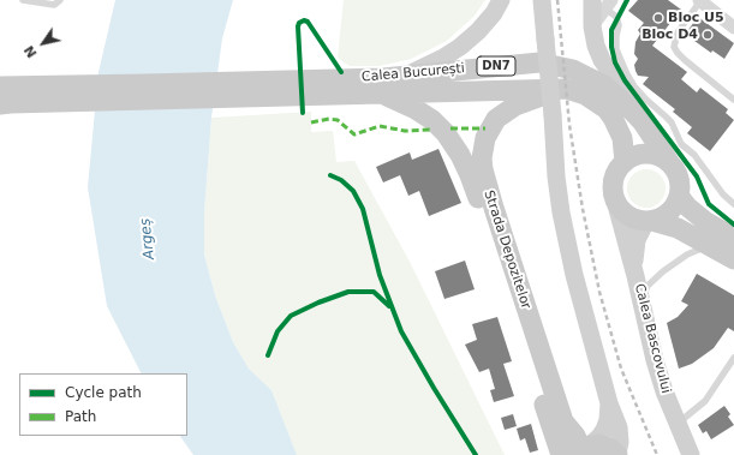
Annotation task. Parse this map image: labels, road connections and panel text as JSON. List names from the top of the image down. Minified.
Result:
{"streets":{"main road":["DN7","Calea București","Strada Depozitelor","Calea Bascovului"]},"crossings":[["DN7","Calea București"],["DN7","Calea Bascovului"],["Calea București","Strada Depozitelor"],["Calea București","Calea Bascovului"]],"water":["Argeș"],"places":["Bloc U5","Bloc D4"],"legend":["Cycle path","Path"],"north":"bottom left"}
